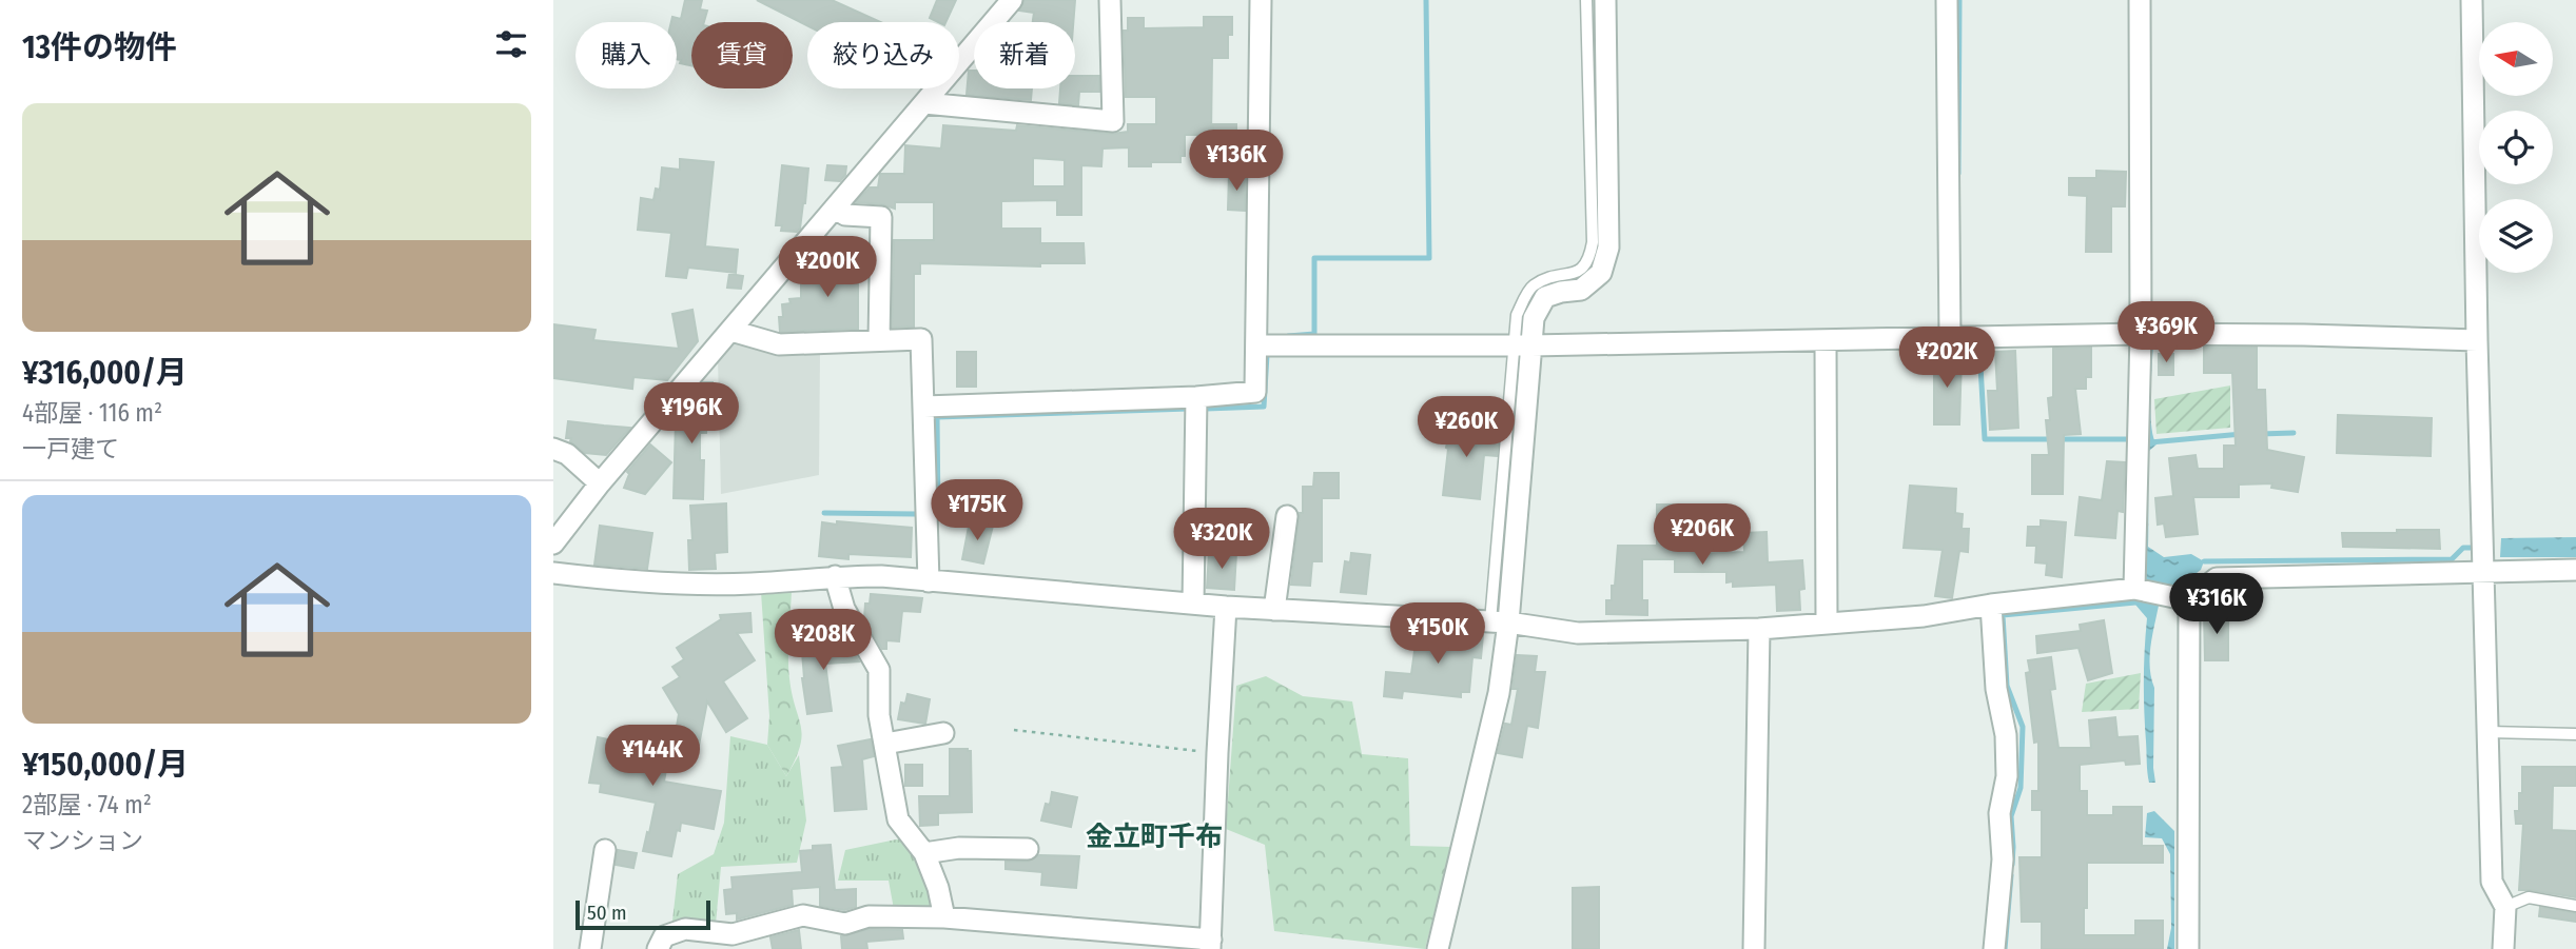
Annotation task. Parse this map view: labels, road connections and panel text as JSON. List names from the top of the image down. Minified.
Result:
{"districts":["金立町千布"],"scale_bar":"50 m","north":"left","page":{"heading":"13件の物件","chip":["購入","賃貸","絞り込み","新着"],"list":[{"name":"¥316,000/月","note":"4部屋 · 116 m² · 一戸建て"},{"name":"¥150,000/月","note":"2部屋 · 74 m² · マンション"}],"price":["¥136K","¥200K","¥369K","¥202K","¥196K","¥260K","¥175K","¥206K","¥320K","¥316K","¥150K","¥208K","¥144K"],"scale":"50 m"}}
